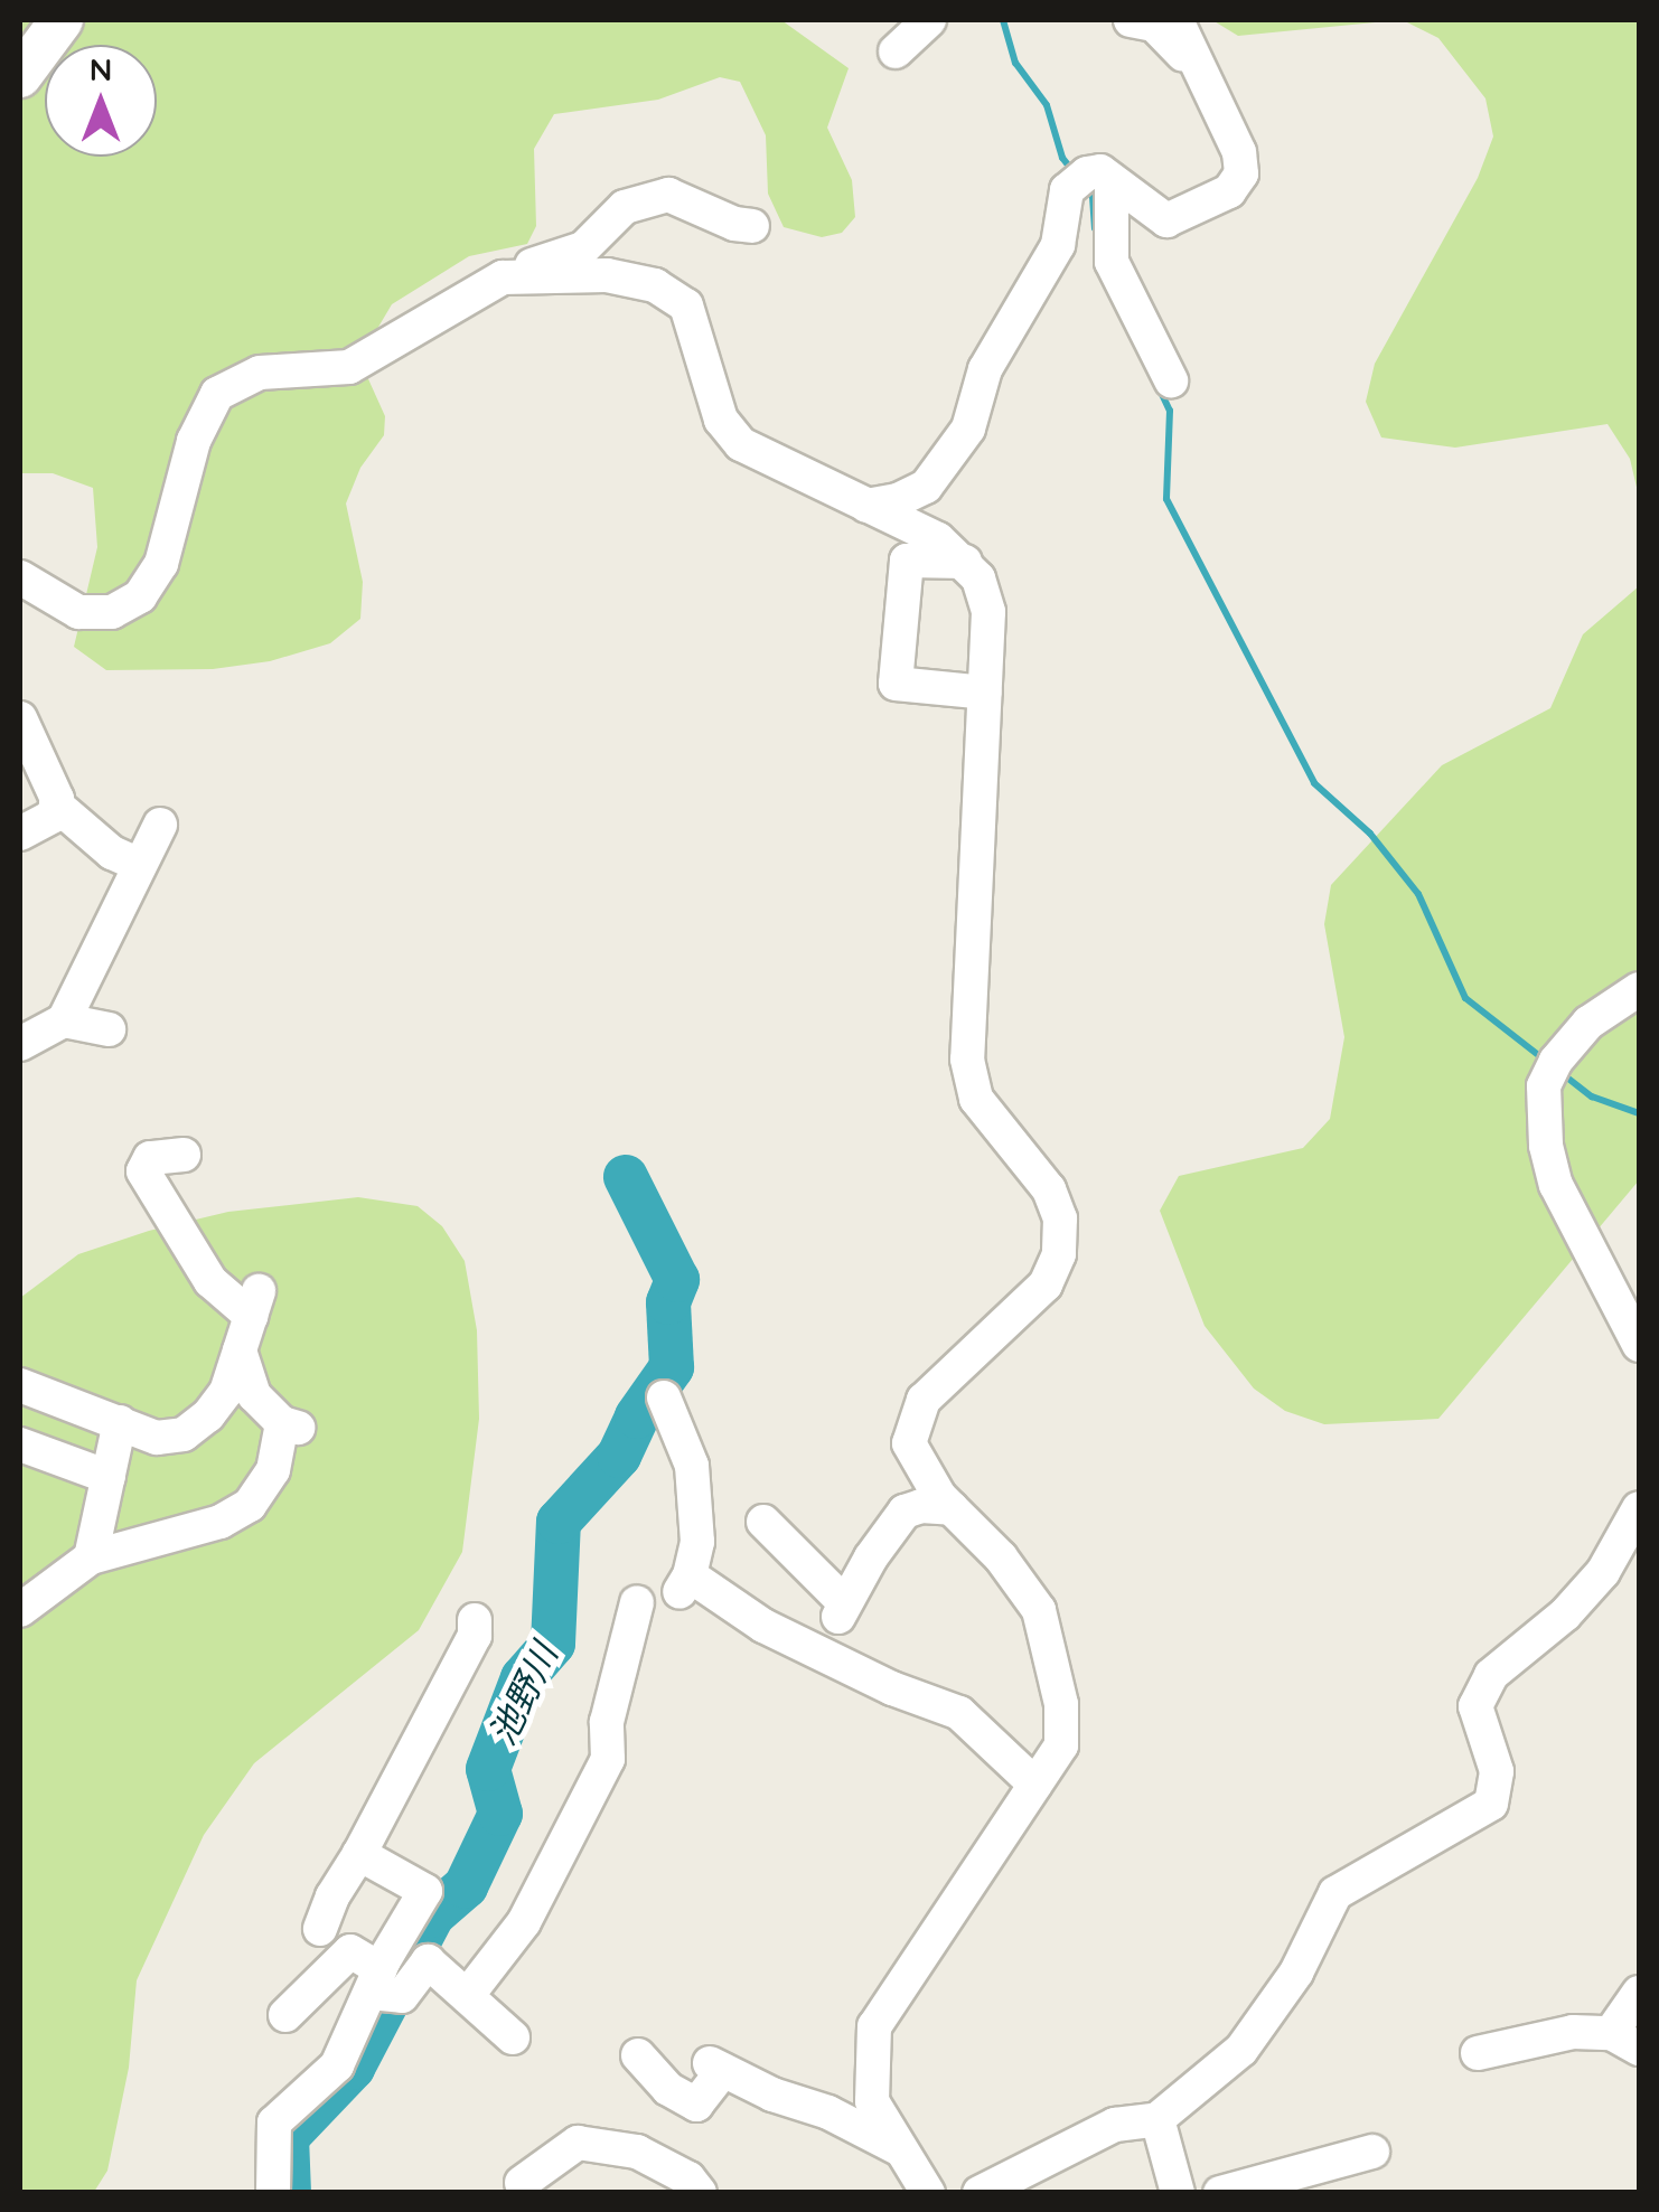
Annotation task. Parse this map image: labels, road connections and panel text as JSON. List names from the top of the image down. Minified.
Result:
{"water":["池野川"],"north":"top"}
